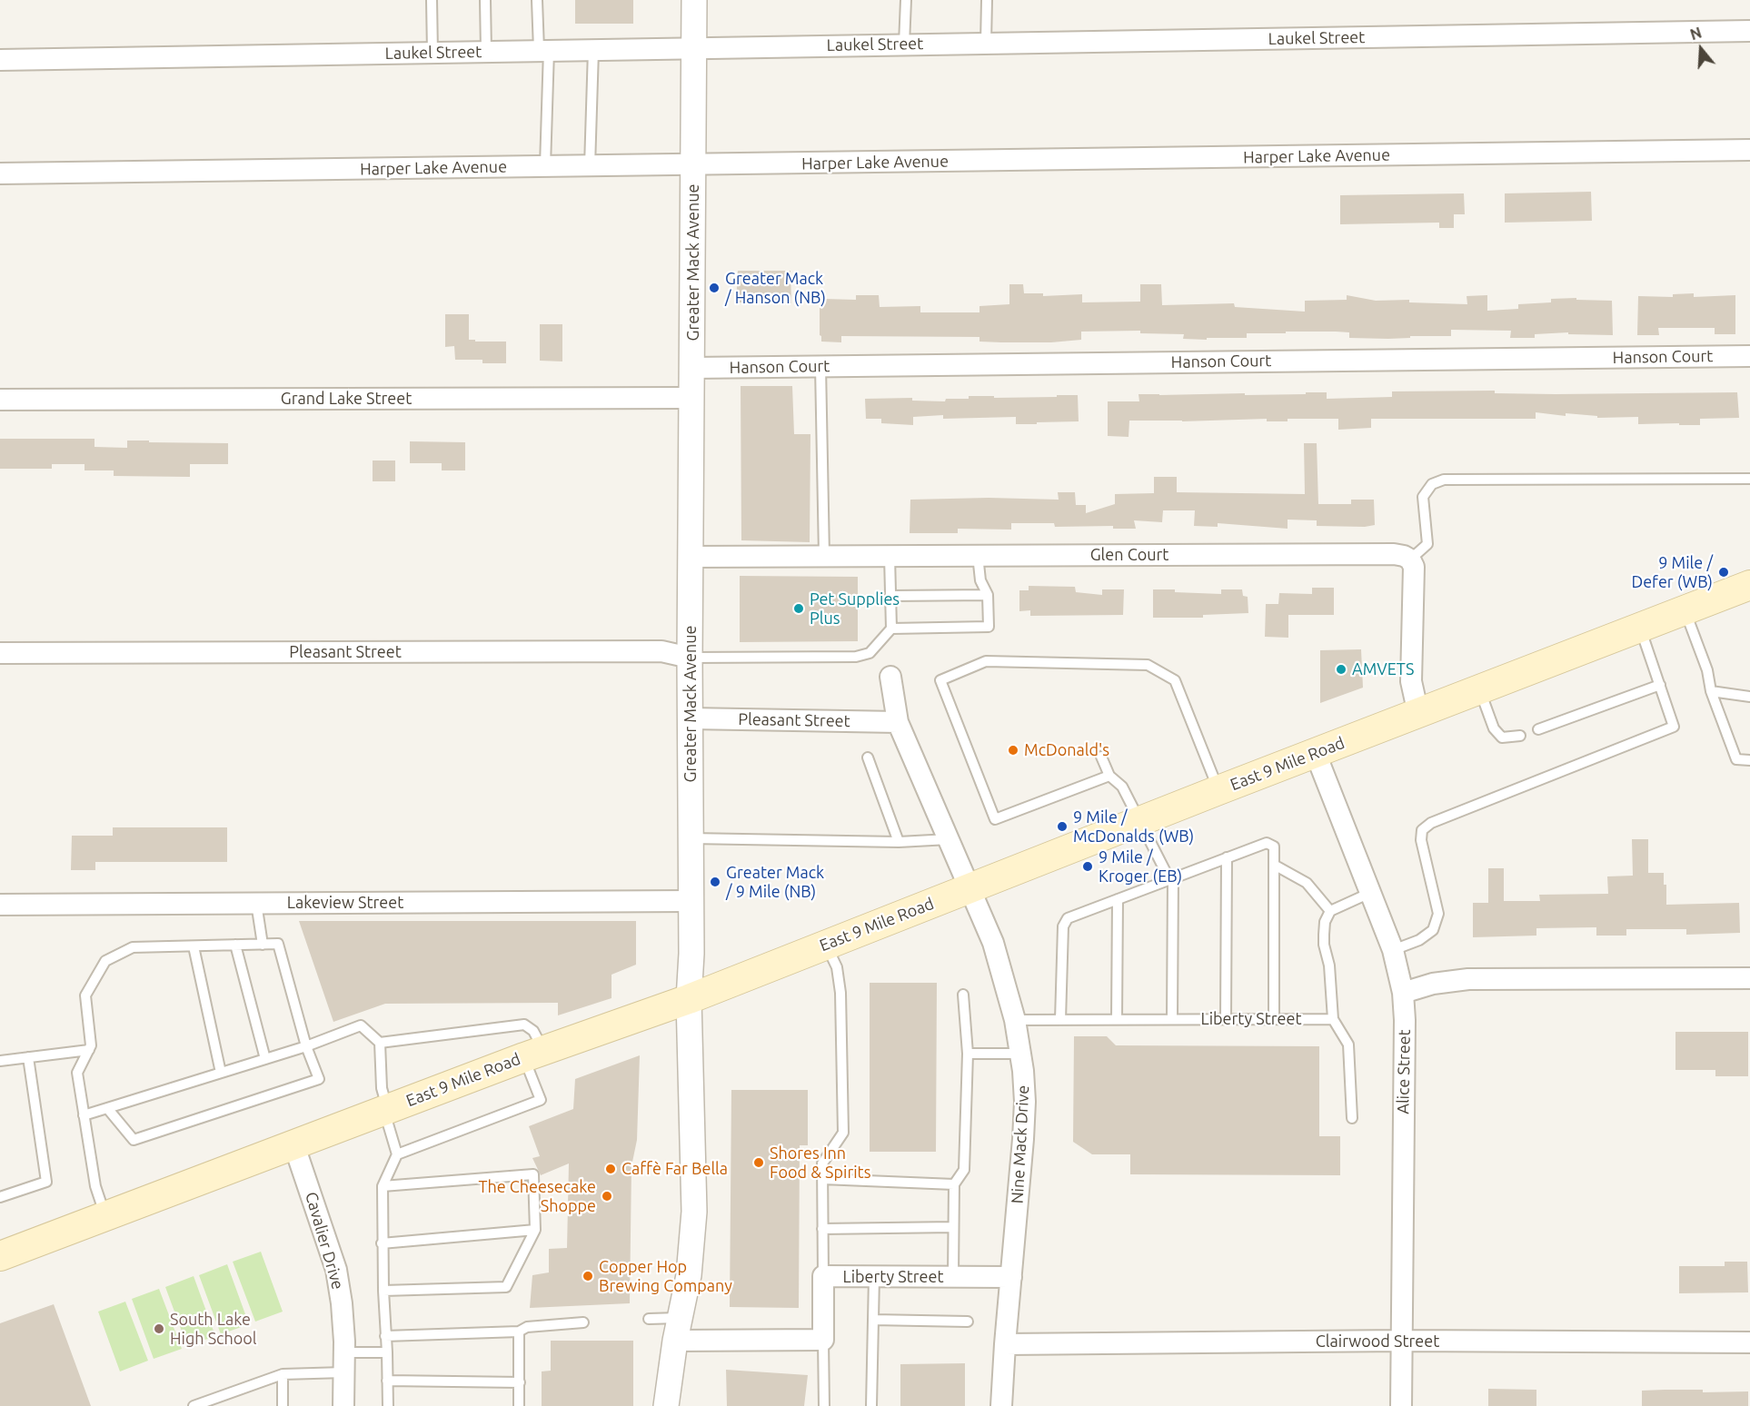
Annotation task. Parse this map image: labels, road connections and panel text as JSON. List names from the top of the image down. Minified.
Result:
{"streets":{"main road":["East 9 Mile Road"],"street":["Laukel Street","Harper Lake Avenue","Greater Mack Avenue","Hanson Court","Grand Lake Street","Glen Court","Pleasant Street","Lakeview Street","Liberty Street","Alice Street","Nine Mack Drive","Cavalier Drive","Clairwood Street"]},"crossings":[["Laukel Street","Greater Mack Avenue"],["Harper Lake Avenue","Greater Mack Avenue"],["Greater Mack Avenue","Hanson Court"],["Greater Mack Avenue","Grand Lake Street"],["Greater Mack Avenue","Glen Court"],["Greater Mack Avenue","Pleasant Street"],["Greater Mack Avenue","East 9 Mile Road"],["Greater Mack Avenue","Lakeview Street"],["Pleasant Street","Nine Mack Drive"],["East 9 Mile Road","Alice Street"],["East 9 Mile Road","Nine Mack Drive"],["East 9 Mile Road","Cavalier Drive"],["Liberty Street","Nine Mack Drive"],["Alice Street","Clairwood Street"],["Nine Mack Drive","Clairwood Street"]],"places":["Greater Mack / Hanson (NB)","9 Mile / Defer (WB)","Pet Supplies Plus","AMVETS","McDonald's","9 Mile / McDonalds (WB)","9 Mile / Kroger (EB)","Greater Mack / 9 Mile (NB)","Shores Inn Food & Spirits","Caffè Far Bella","The Cheesecake Shoppe","Copper Hop Brewing Company","South Lake High School"],"north":"top"}
